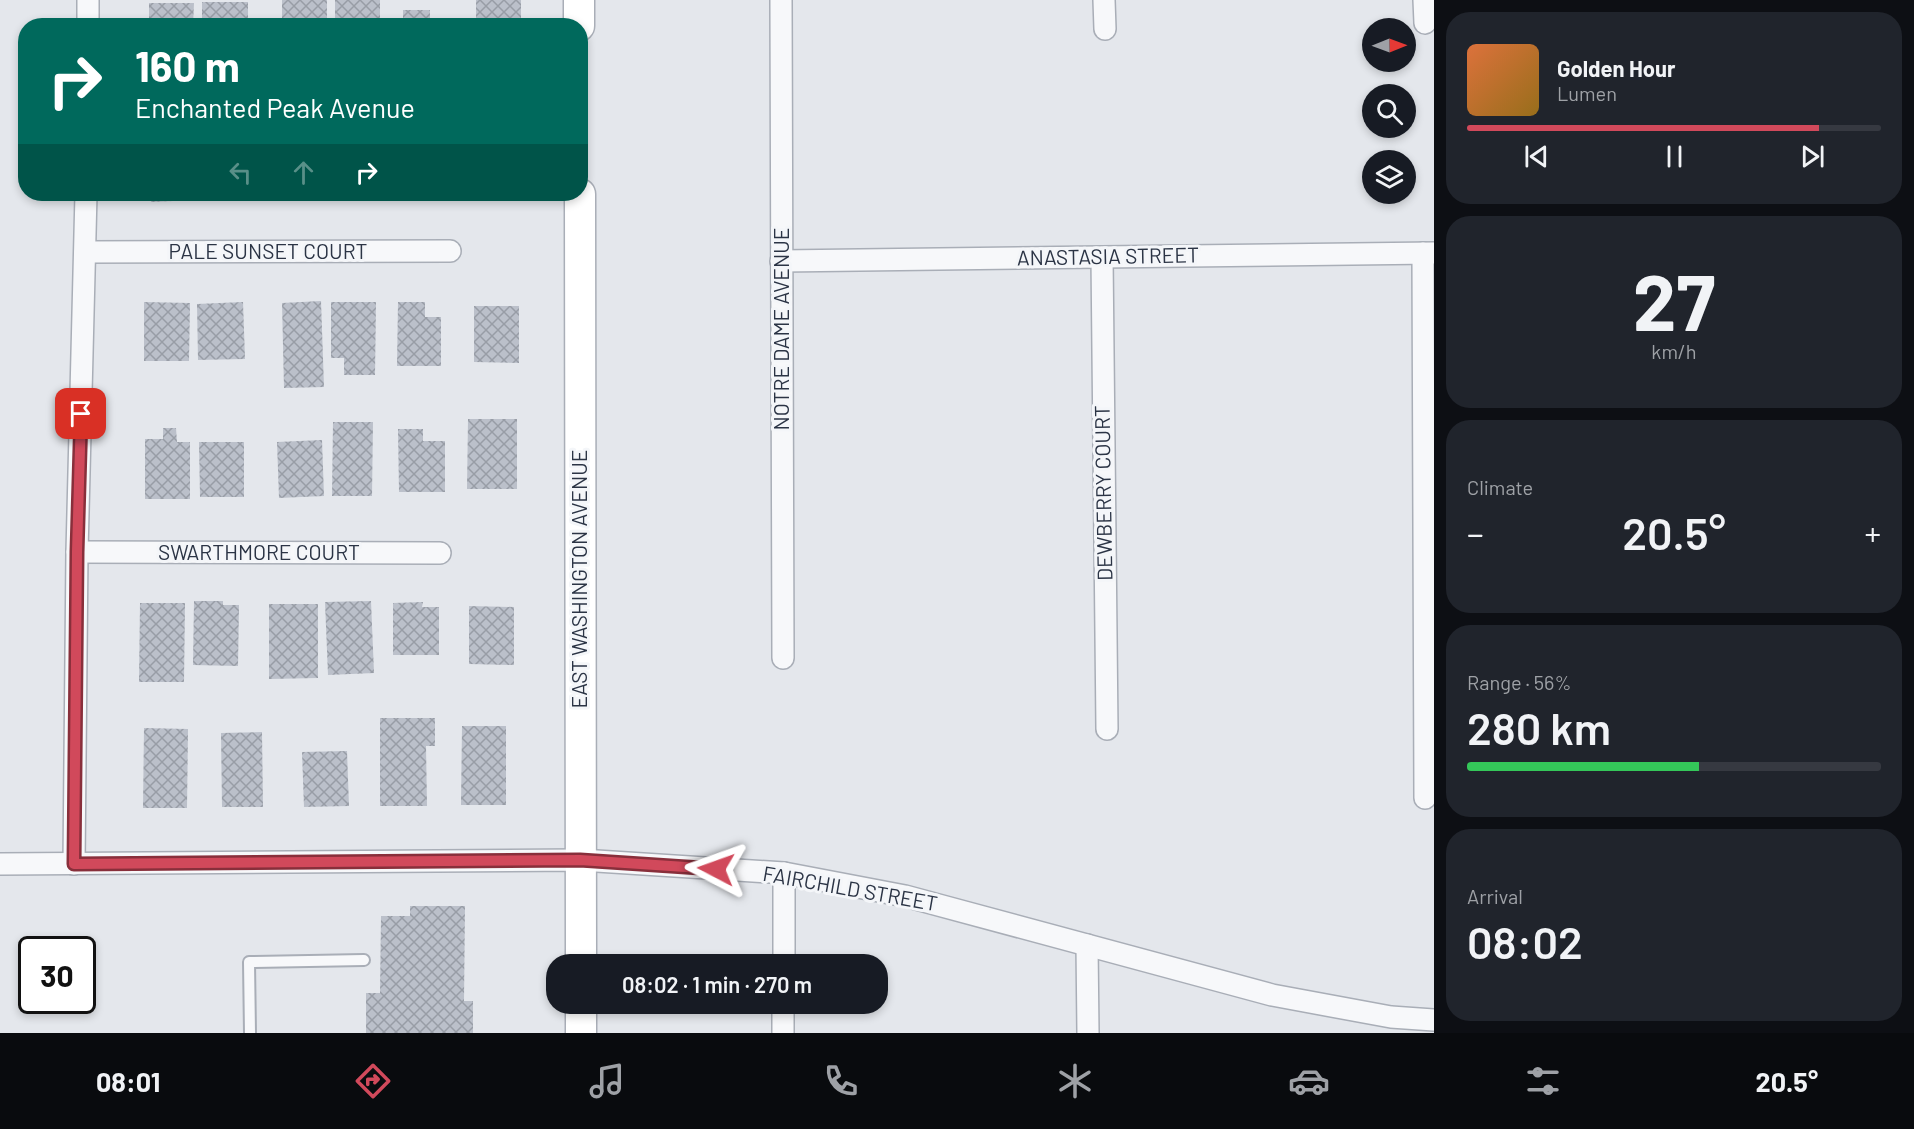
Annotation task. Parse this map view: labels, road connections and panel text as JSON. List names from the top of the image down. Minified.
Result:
{"streets":{"main road":["EAST WASHINGTON AVENUE"],"street":["PALE SUNSET COURT","ANASTASIA STREET","NOTRE DAME AVENUE","DEWBERRY COURT","SWARTHMORE COURT","FAIRCHILD STREET"]},"crossings":[["ANASTASIA STREET","NOTRE DAME AVENUE"],["ANASTASIA STREET","DEWBERRY COURT"],["EAST WASHINGTON AVENUE","FAIRCHILD STREET"]],"north":"right","page":{"turn":["160 m","Enchanted Peak Avenue"],"song":["Golden Hour","Lumen"],"tile":[["27","km/h"],"Climate",["Range · 56%","280 km"],["Arrival","08:02"]],"heat":["−","20.5°","+"],"limit":"30","trip":"08:02 · 1 min · 270 m","tabs":["08:01","20.5°"]}}
